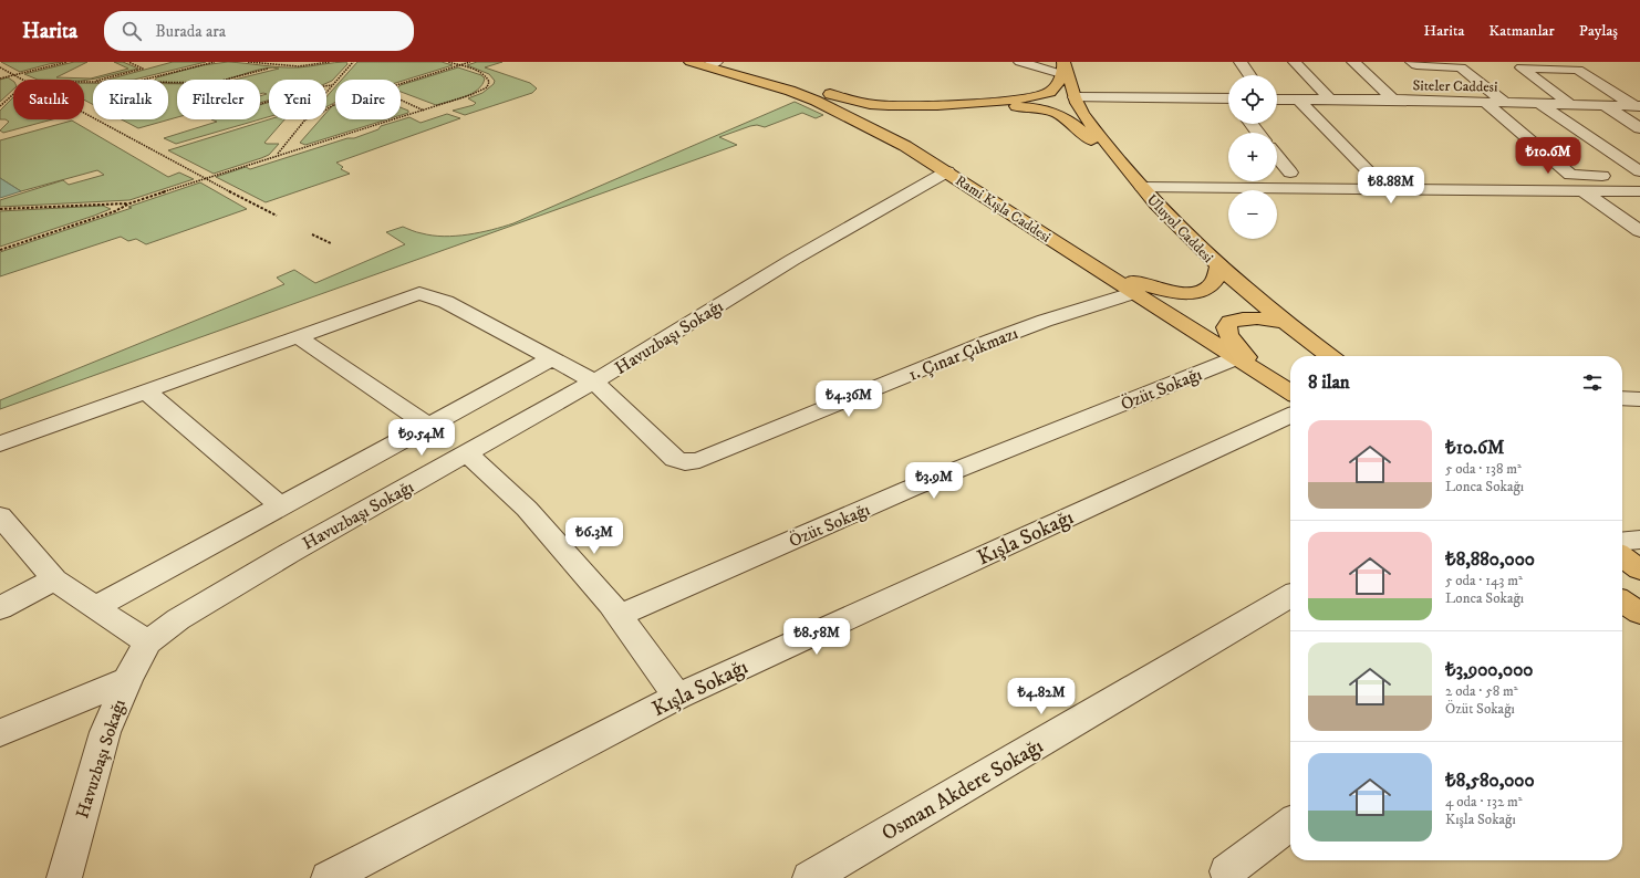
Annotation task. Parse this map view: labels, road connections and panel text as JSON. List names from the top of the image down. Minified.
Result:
{"streets":{"main road":["Rami Kışla Caddesi","Uluyol Caddesi"],"street":["Siteler Caddesi","Havuzbaşı Sokağı","1. Çınar Çıkmazı","Özüt Sokağı","Kışla Sokağı","Osman Akdere Sokağı"]},"crossings":[["Rami Kışla Caddesi","Havuzbaşı Sokağı"],["Rami Kışla Caddesi","1. Çınar Çıkmazı"],["Rami Kışla Caddesi","Özüt Sokağı"],["Havuzbaşı Sokağı","1. Çınar Çıkmazı"]],"page":{"header":"Harita","search":"Burada ara","nav":["Harita","Katmanlar","Paylaş"],"map_buttons":["+","−"],"chip":["Satılık","Kiralık","Filtreler","Yeni","Daire"],"price":["₺10.6M","₺8.88M","₺4.36M","₺9.54M","₺3.9M","₺6.3M","₺8.58M","₺4.82M"],"heading":"8 ilan","list":[{"name":"₺10.6M","note":"5 oda · 138 m² · Lonca Sokağı"},{"name":"₺8,880,000","note":"5 oda · 143 m² · Lonca Sokağı"},{"name":"₺3,900,000","note":"2 oda · 58 m² · Özüt Sokağı"},{"name":"₺8,580,000","note":"4 oda · 132 m² · Kışla Sokağı"}]}}
